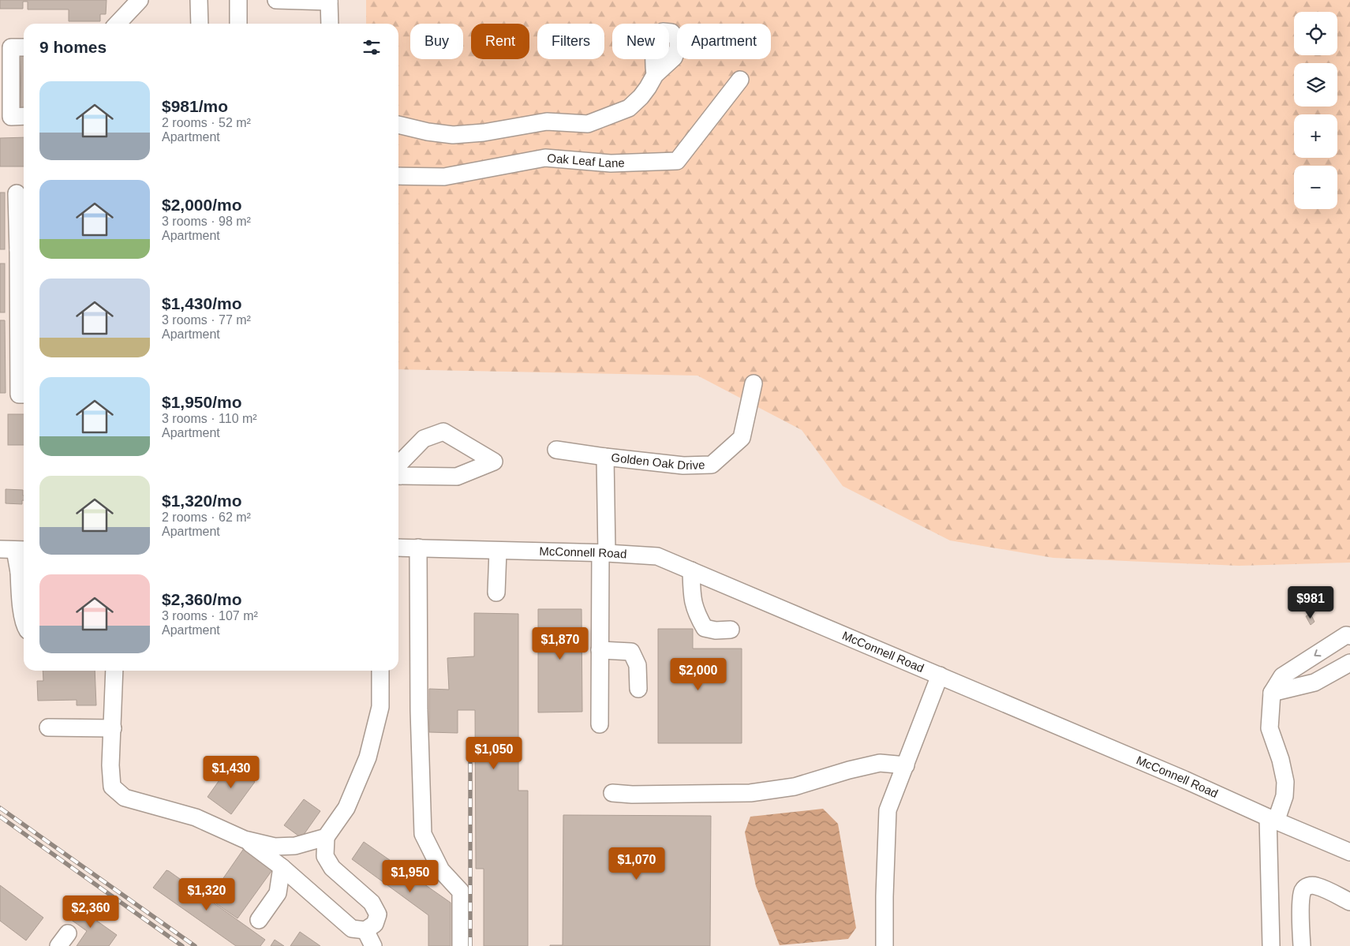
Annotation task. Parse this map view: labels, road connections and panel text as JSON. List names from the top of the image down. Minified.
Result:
{"streets":{"street":["Oak Leaf Lane","Golden Oak Drive","McConnell Road"]},"page":{"map_buttons":["+","−"],"chip":["Buy","Rent","Filters","New","Apartment"],"heading":"9 homes","list":[{"name":"$981/mo","note":"2 rooms · 52 m² · Apartment"},{"name":"$2,000/mo","note":"3 rooms · 98 m² · Apartment"},{"name":"$1,430/mo","note":"3 rooms · 77 m² · Apartment"},{"name":"$1,950/mo","note":"3 rooms · 110 m² · Apartment"},{"name":"$1,320/mo","note":"2 rooms · 62 m² · Apartment"},{"name":"$2,360/mo","note":"3 rooms · 107 m² · Apartment"}],"price":["$981","$1,870","$2,000","$1,050","$1,430","$1,070","$1,950","$1,320","$2,360"]}}
